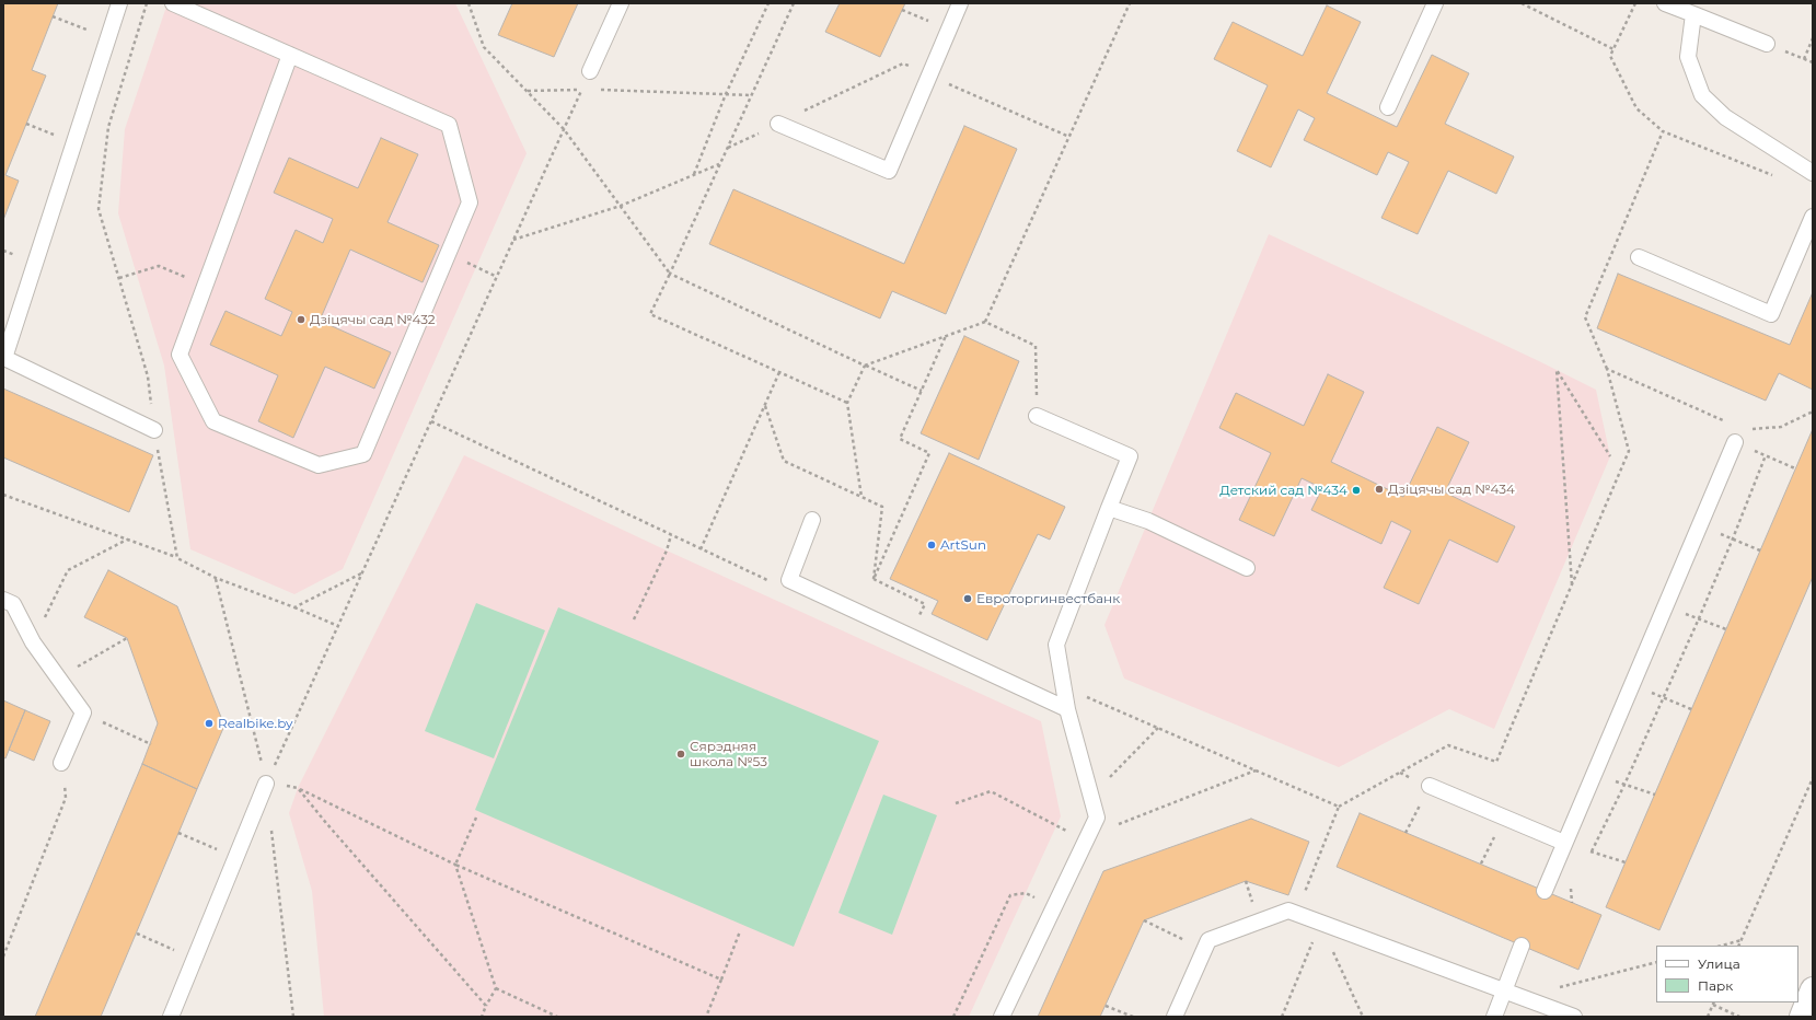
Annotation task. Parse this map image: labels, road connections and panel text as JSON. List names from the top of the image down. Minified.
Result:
{"places":["Дзіцячы сад №432","Дзіцячы сад №434","Детский сад №434","ArtSun","Евроторгинвестбанк","Realbike.by","Сярэдняя школа №53"],"legend":["Улица","Парк"]}
